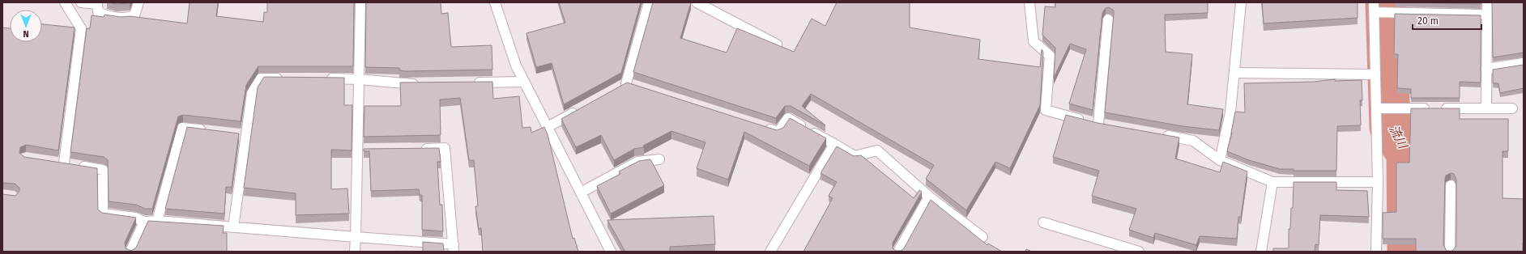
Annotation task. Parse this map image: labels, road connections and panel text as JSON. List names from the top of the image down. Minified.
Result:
{"water":["流川"],"scale_bar":"20 m","north":"bottom"}
